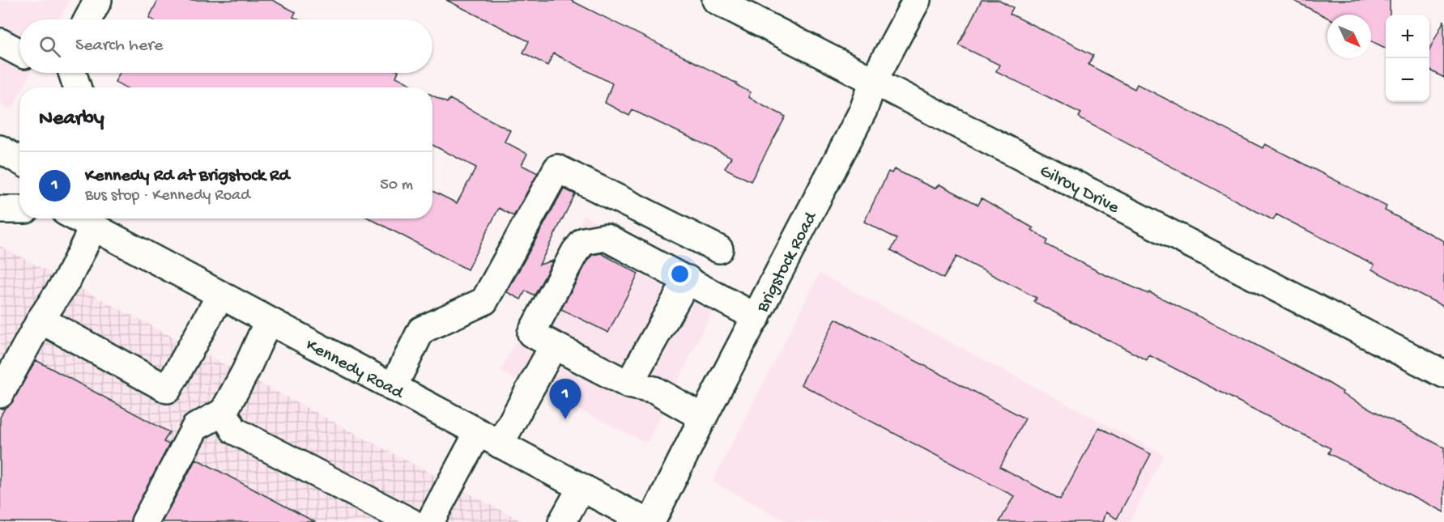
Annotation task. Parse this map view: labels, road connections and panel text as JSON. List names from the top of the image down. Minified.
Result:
{"streets":{"street":["Gilroy Drive","Brigstock Road","Kennedy Road"]},"crossings":[["Gilroy Drive","Brigstock Road"]],"north":"bottom right","page":{"map_buttons":["+","−"],"search":"Search here","heading":"Nearby","list":[{"mark":"1","name":"Kennedy Rd at Brigstock Rd","note":"Bus stop · Kennedy Road","value":"50 m"}],"pins":"1"}}
